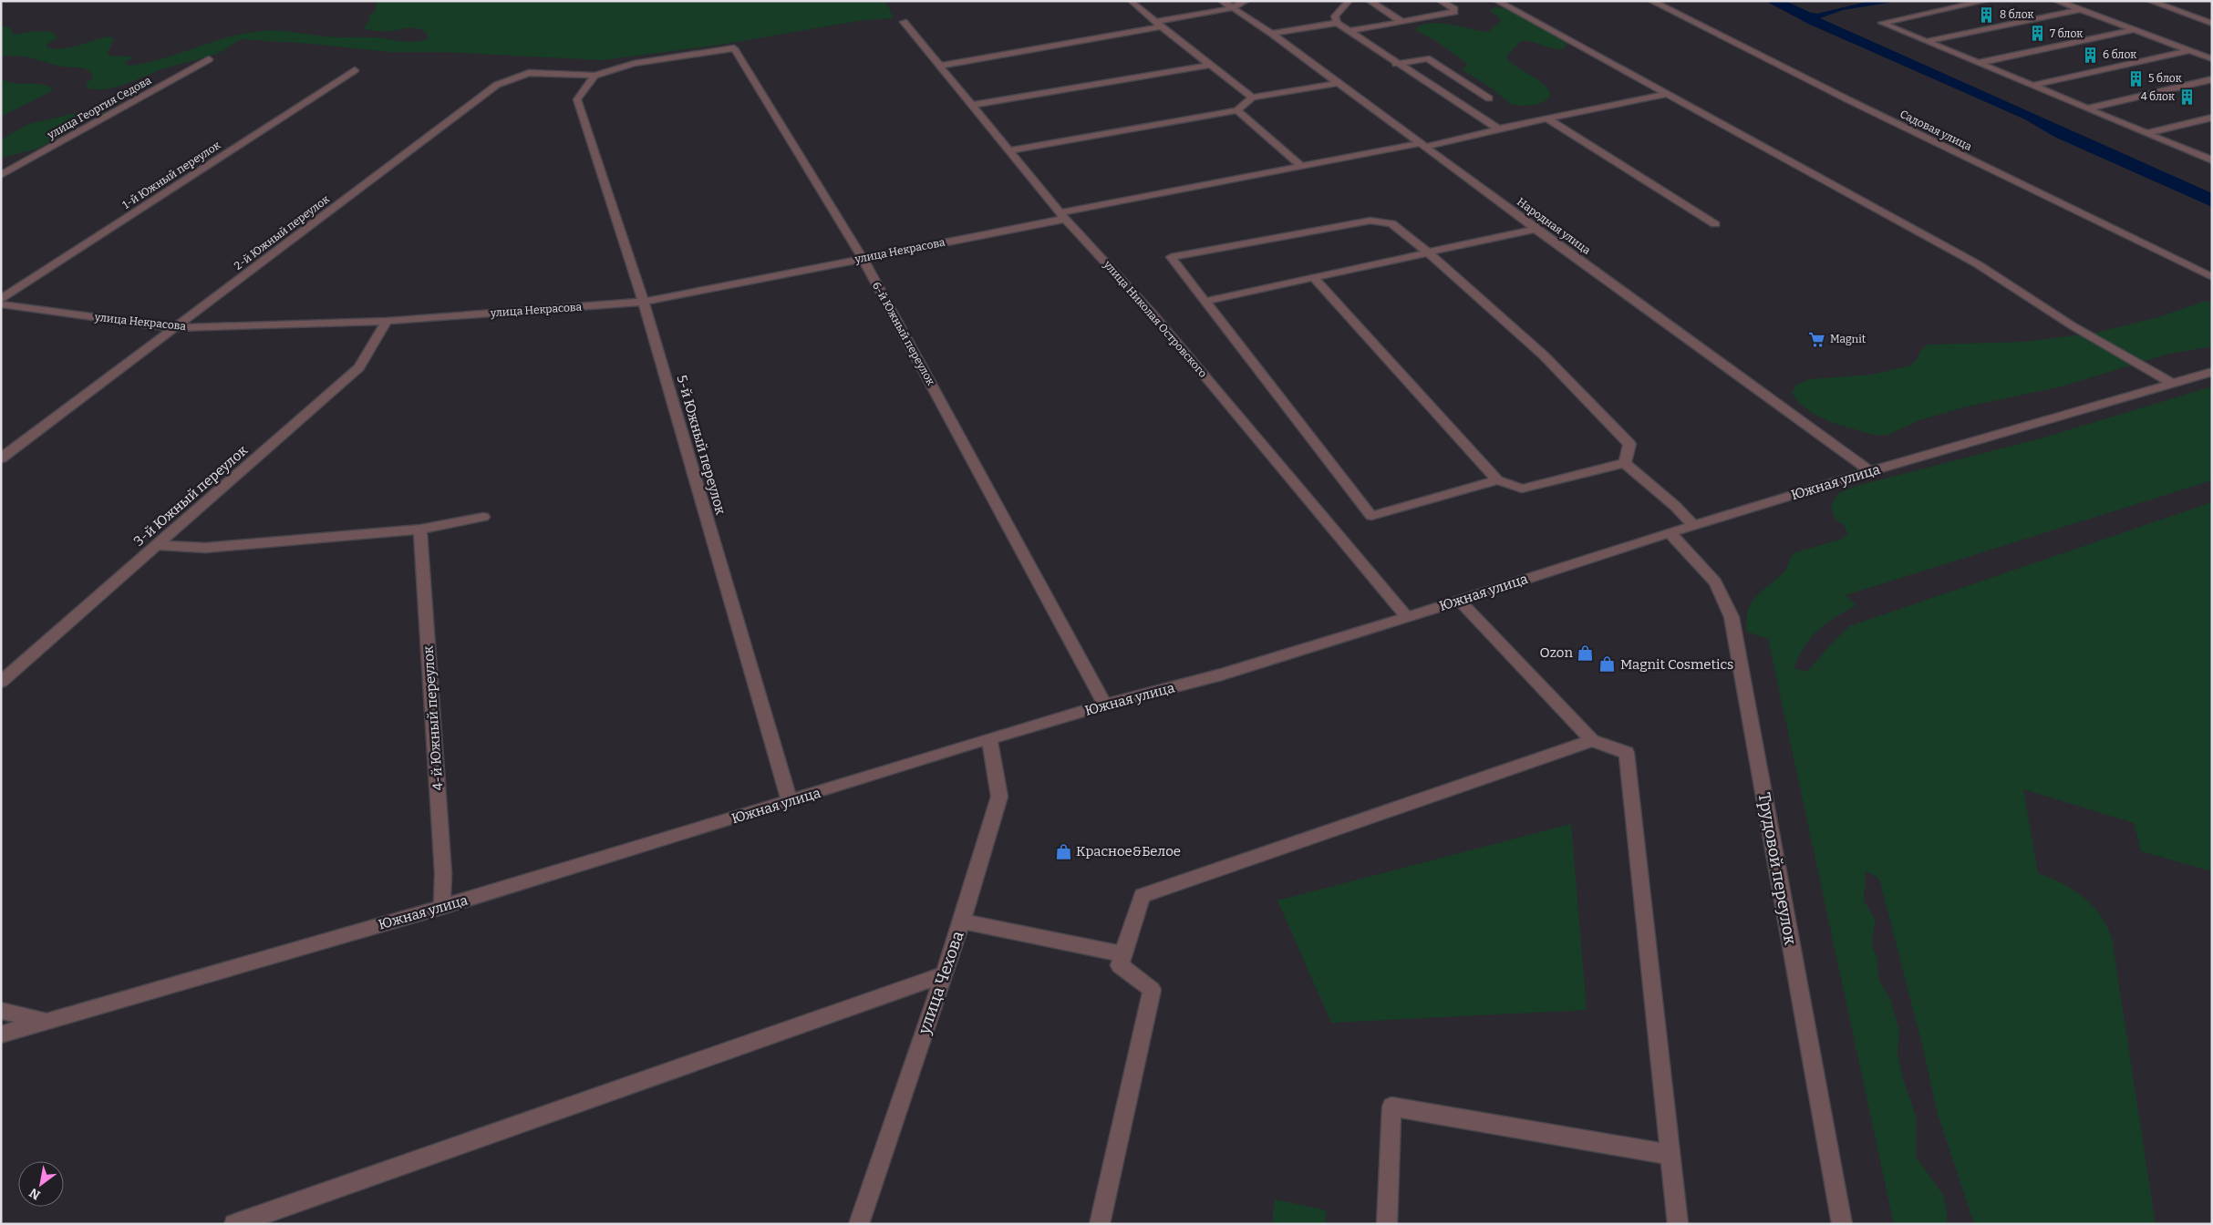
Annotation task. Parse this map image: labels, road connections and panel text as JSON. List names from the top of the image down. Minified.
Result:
{"streets":{"street":["улица Георгия Седова","Садовая улица","1-й Южный переулок","Народная улица","2-й Южный переулок","улица Некрасова","улица Николая Островского","6-й Южный переулок","5-й Южный переулок","Южная улица","3-й Южный переулок","4-й Южный переулок","Трудовой переулок","улица Чехова"]},"crossings":[["Народная улица","улица Некрасова"],["Народная улица","Южная улица"],["2-й Южный переулок","улица Некрасова"],["2-й Южный переулок","6-й Южный переулок"],["2-й Южный переулок","5-й Южный переулок"],["улица Некрасова","улица Николая Островского"],["улица Некрасова","6-й Южный переулок"],["улица Некрасова","5-й Южный переулок"],["улица Некрасова","3-й Южный переулок"],["улица Николая Островского","Южная улица"],["6-й Южный переулок","5-й Южный переулок"],["6-й Южный переулок","Южная улица"],["5-й Южный переулок","Южная улица"],["Южная улица","4-й Южный переулок"],["Южная улица","Трудовой переулок"],["Южная улица","улица Чехова"]],"places":{"building":["8 блок","7 блок","6 блок","5 блок","4 блок"],"supermarket":["Magnit"],"shop":["Ozon","Magnit Cosmetics","Красное&Белое"]},"north":"bottom left"}
